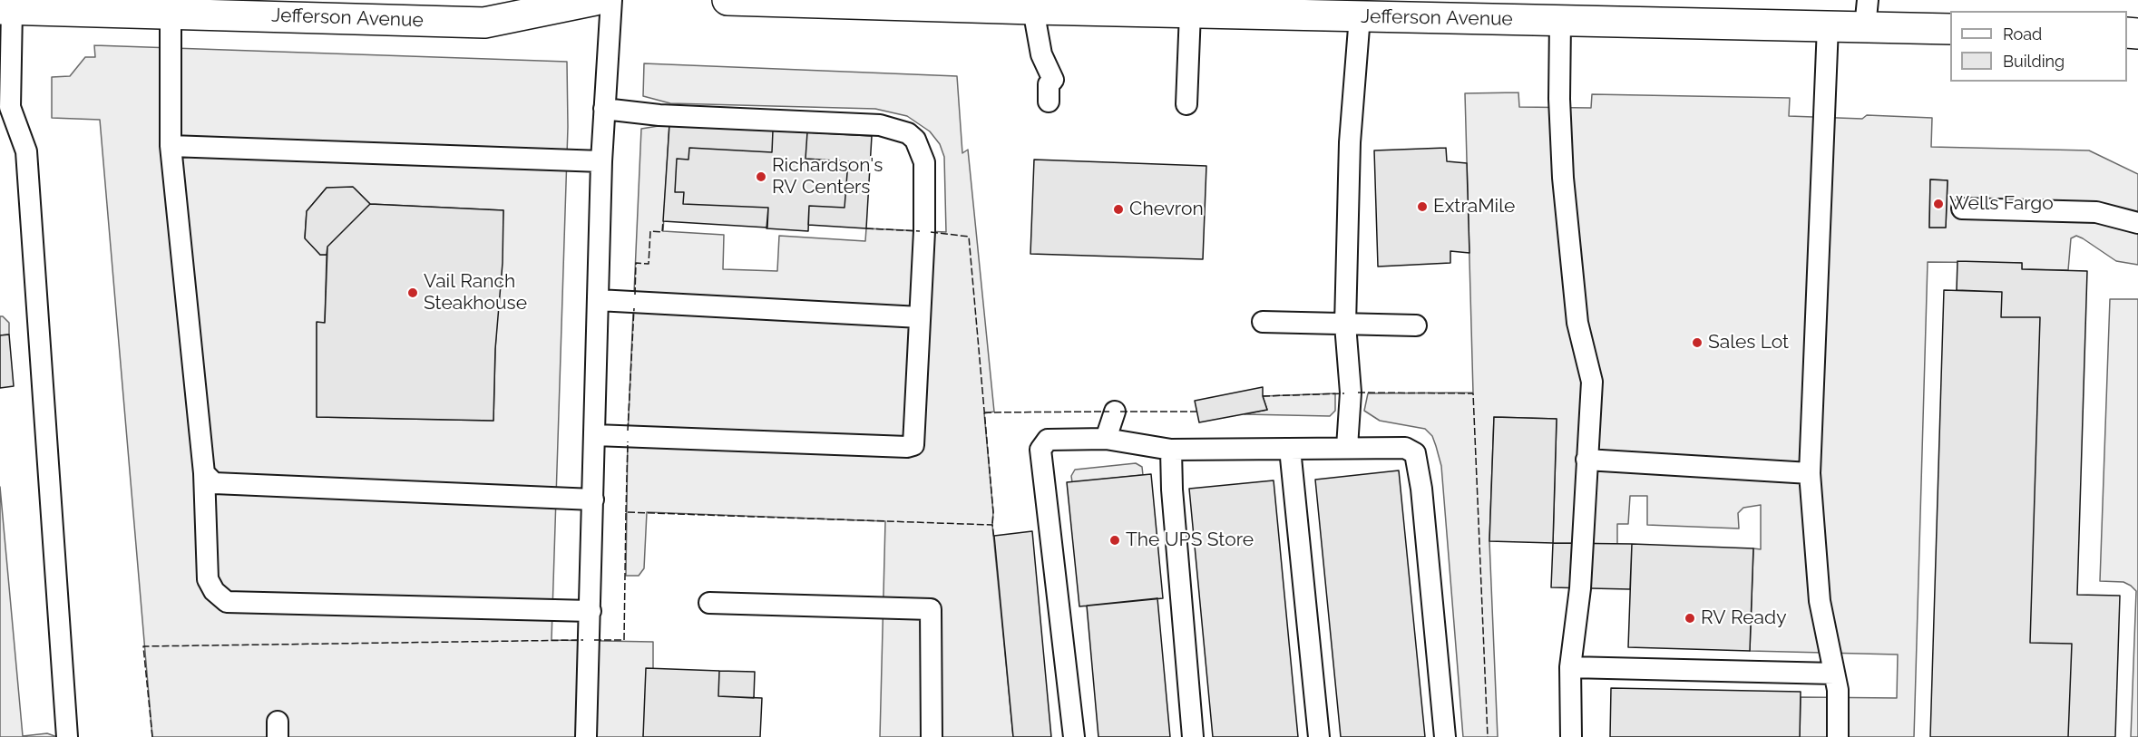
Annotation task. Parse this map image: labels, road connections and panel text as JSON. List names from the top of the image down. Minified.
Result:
{"streets":{"main road":["Jefferson Avenue"]},"places":["Richardson's RV Centers","Wells Fargo","ExtraMile","Chevron","Vail Ranch Steakhouse","Sales Lot","The UPS Store","RV Ready"],"legend":["Road","Building"]}
